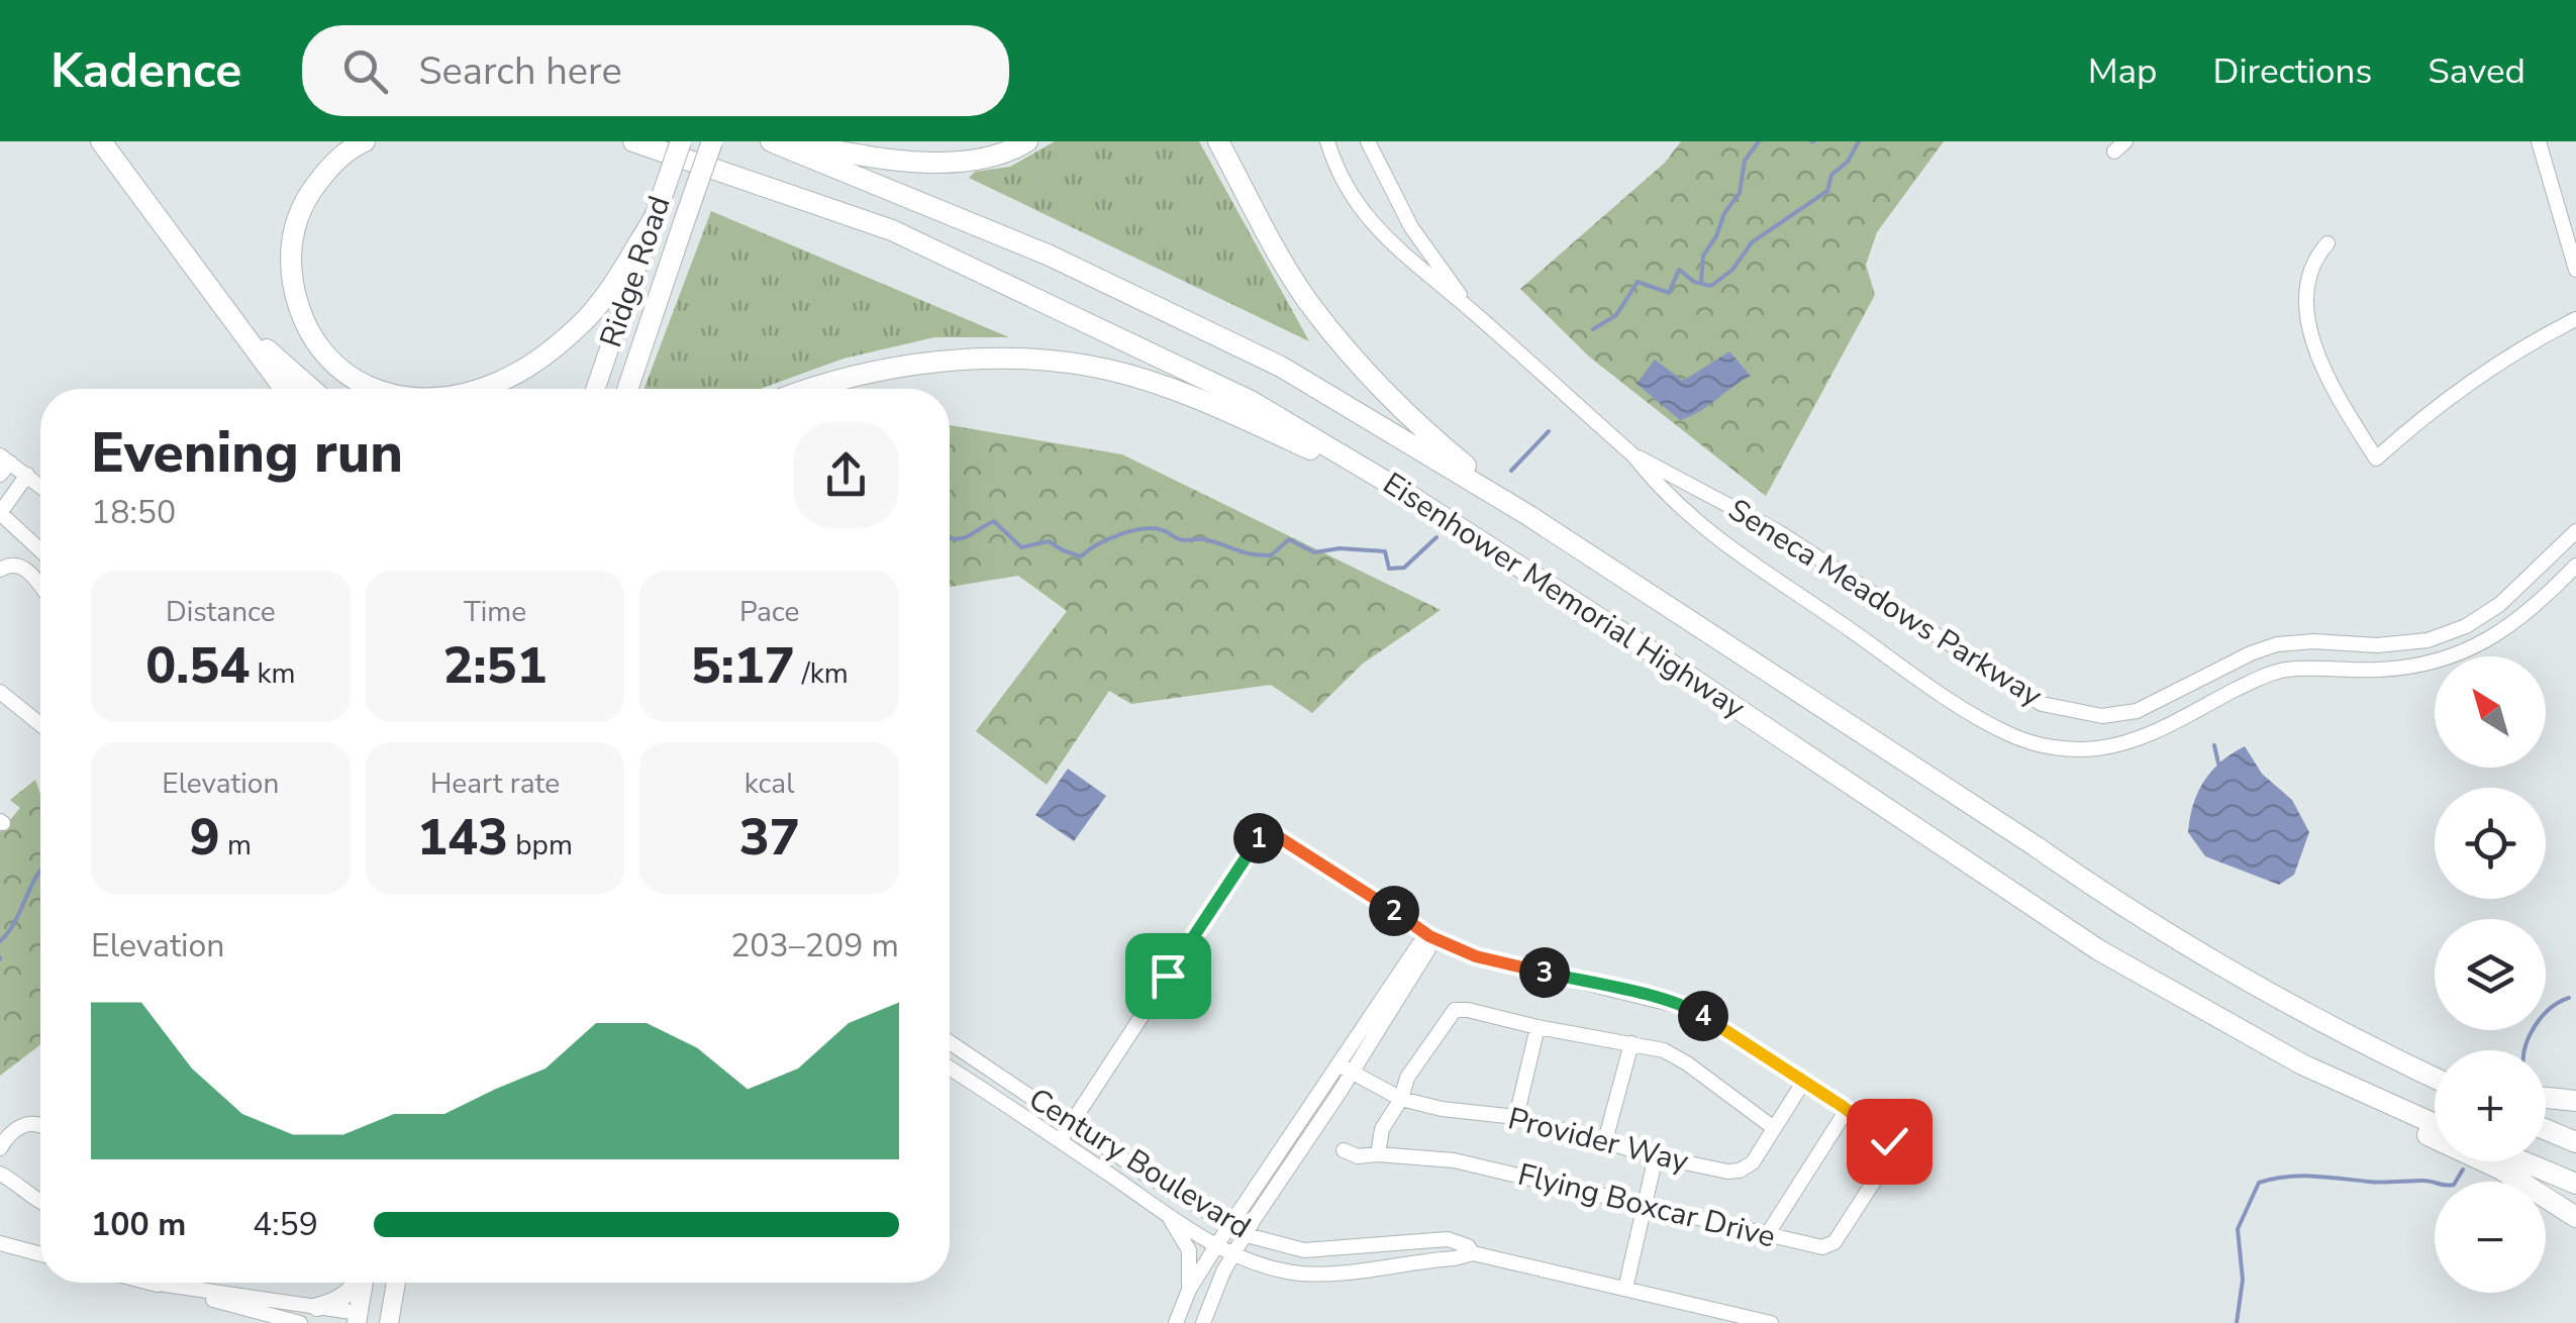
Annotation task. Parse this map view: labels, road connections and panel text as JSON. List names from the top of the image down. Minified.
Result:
{"streets":{"highway":["Ridge Road","Eisenhower Memorial Highway"],"street":["Seneca Meadows Parkway","Provider Way","Century Boulevard","Flying Boxcar Drive"]},"north":"top left","page":{"header":"Kadence","search":"Search here","nav":["Map","Directions","Saved"],"heading":["Evening run","18:50"],"stats":[["Distance","0.54 km"],["Time","2:51"],["Pace","5:17 /km"],["Elevation","9 m"],["Heart rate","143 bpm"],["kcal","37"]],"map_buttons":["+","−"],"pins":["1","2","3","4"],"chart":["Elevation","203–209 m"],"list":[{"name":"100 m","note":"4:59"}]}}
